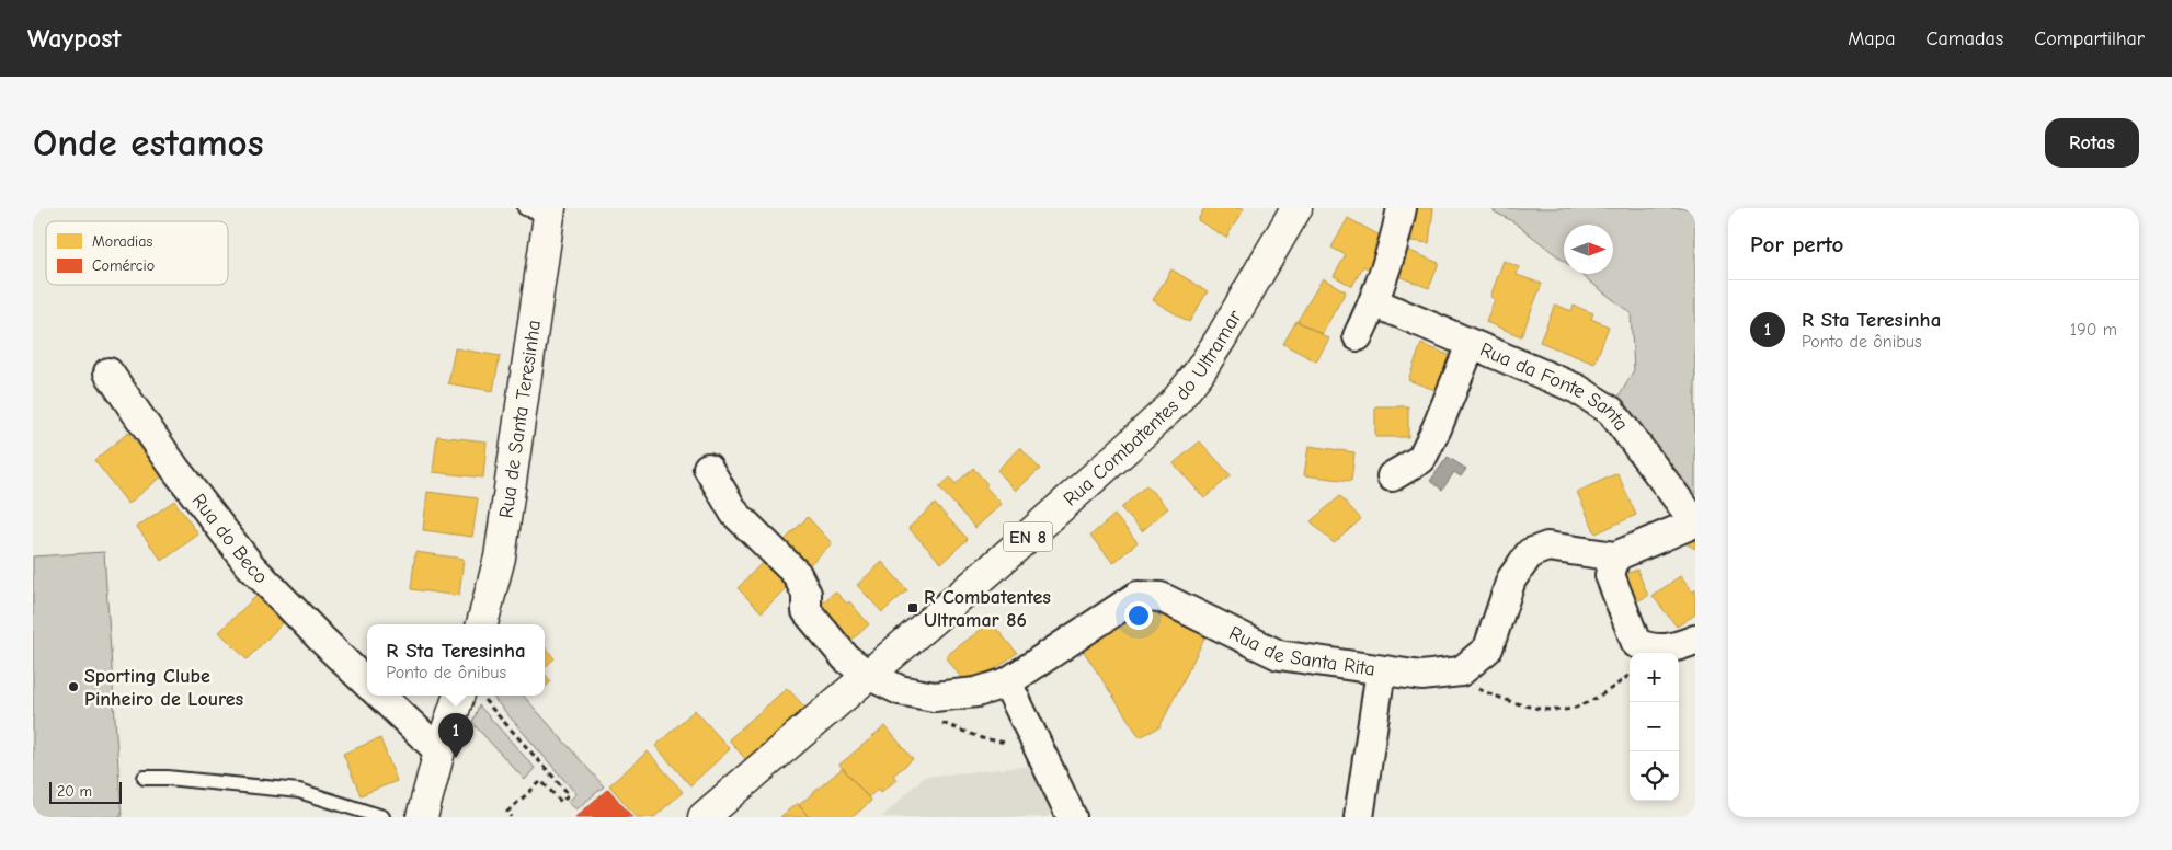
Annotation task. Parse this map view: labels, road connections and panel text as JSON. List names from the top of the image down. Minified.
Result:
{"streets":{"main road":["Rua Combatentes do Ultramar","Rua de Santa Teresinha","EN 8"],"street":["Rua da Fonte Santa","Rua do Beco","Rua de Santa Rita"]},"crossings":[["Rua Combatentes do Ultramar","Rua de Santa Rita"]],"places":{"transit":["R Combatentes Ultramar 86"],"other":["Sporting Clube Pinheiro de Loures"]},"legend":["Moradias","Comércio"],"scale_bar":"20 m","north":"right","page":{"header":"Waypost","nav":["Mapa","Camadas","Compartilhar"],"buttons":"Rotas","title":"Onde estamos","heading":"Por perto","list":[{"mark":"1","name":"R Sta Teresinha","note":"Ponto de ônibus","value":"190 m"}],"popup":["R Sta Teresinha","Ponto de ônibus"],"map_buttons":["+","−"],"pins":"1","scale":"20 m"}}
